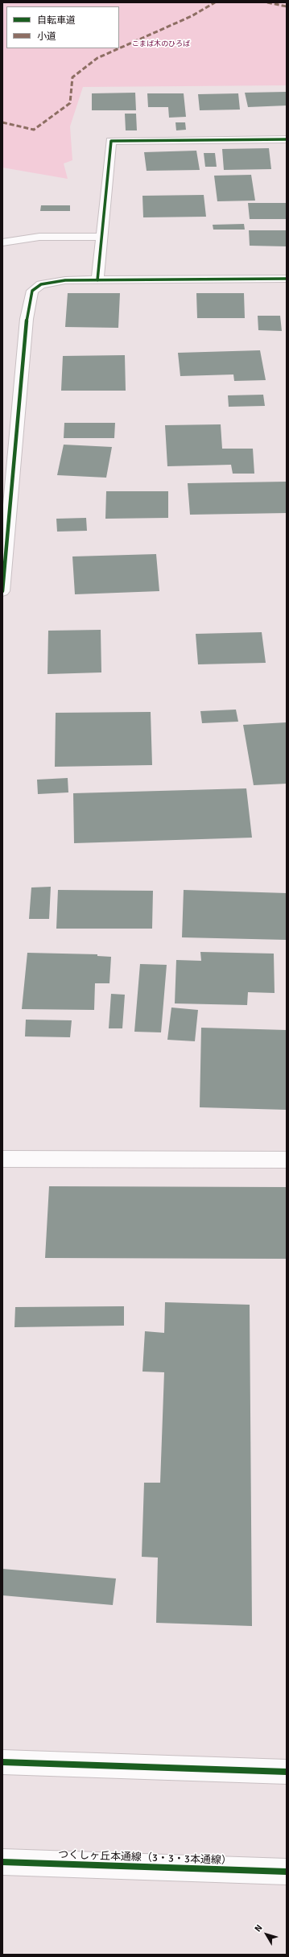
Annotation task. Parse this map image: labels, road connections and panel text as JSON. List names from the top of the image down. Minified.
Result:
{"streets":{"street":["つくしヶ丘本通線（3・3・3本通線）"]},"parks":["こまば木のひろば"],"legend":["自転車道","小道"],"north":"top left"}
